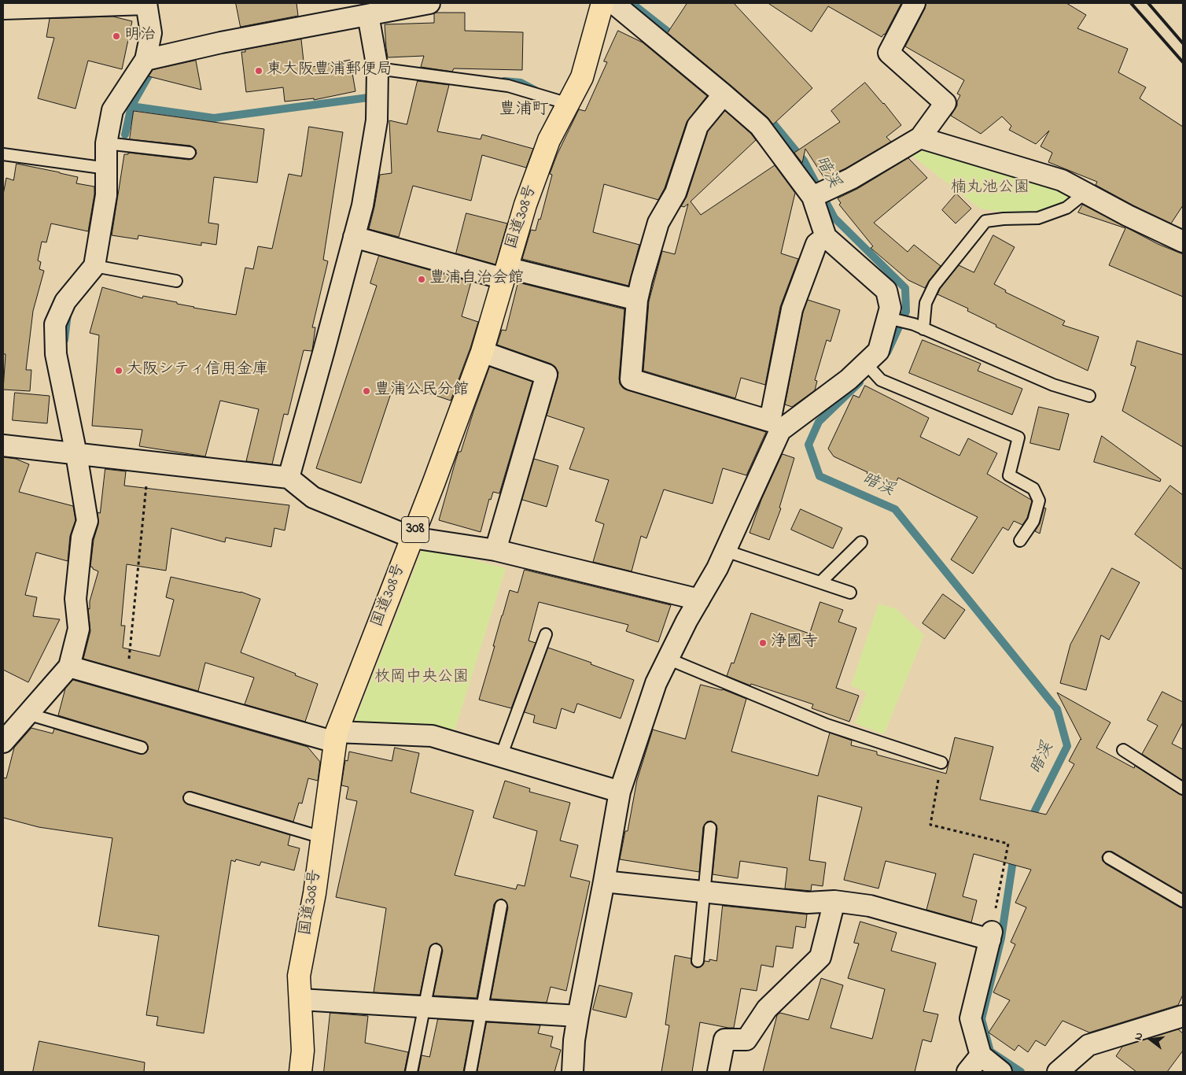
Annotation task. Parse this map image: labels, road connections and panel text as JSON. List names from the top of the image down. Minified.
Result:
{"streets":{"highway":["国道308号","308"]},"districts":["豊浦町"],"water":["暗渓"],"parks":["楠丸池公園","枚岡中央公園"],"places":["明治","東大阪豊浦郵便局","豊浦自治会館","大阪シティ信用金庫","豊浦公民分館","浄國寺"],"north":"left"}
